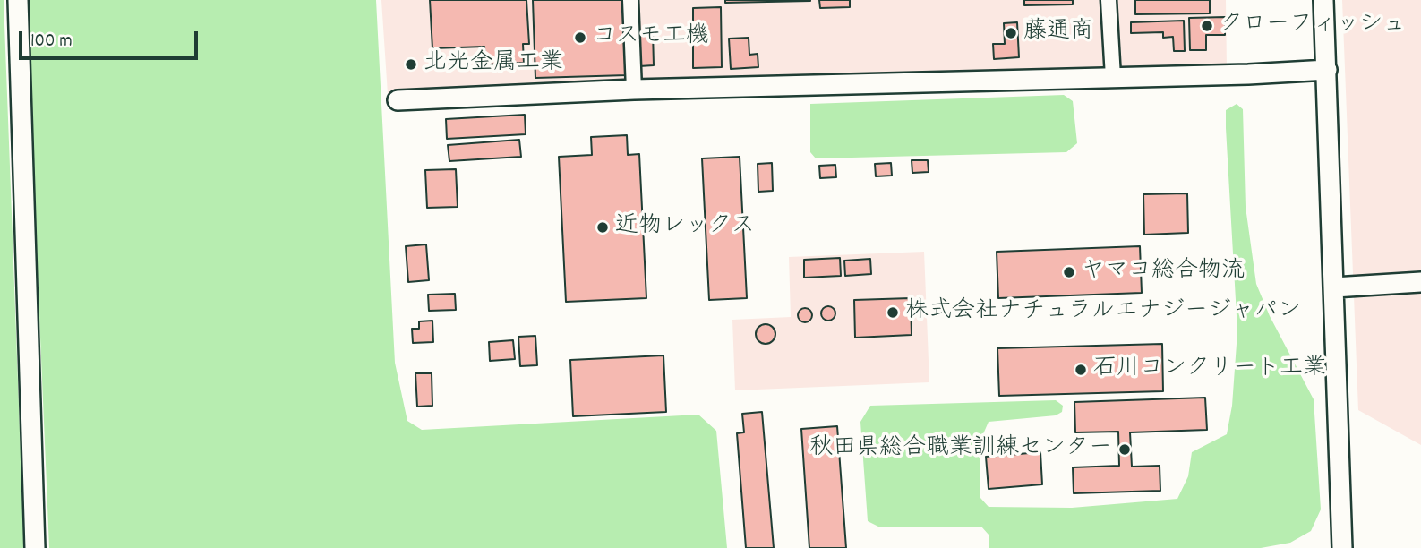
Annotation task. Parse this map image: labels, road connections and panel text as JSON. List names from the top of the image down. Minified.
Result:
{"places":["クローフィッシュ","藤通商","コスモ工機","北光金属工業","近物レックス","ヤマコ総合物流","株式会社ナチュラルエナジージャパン","石川コンクリート工業","秋田県総合職業訓練センター"],"scale_bar":"100 m"}
